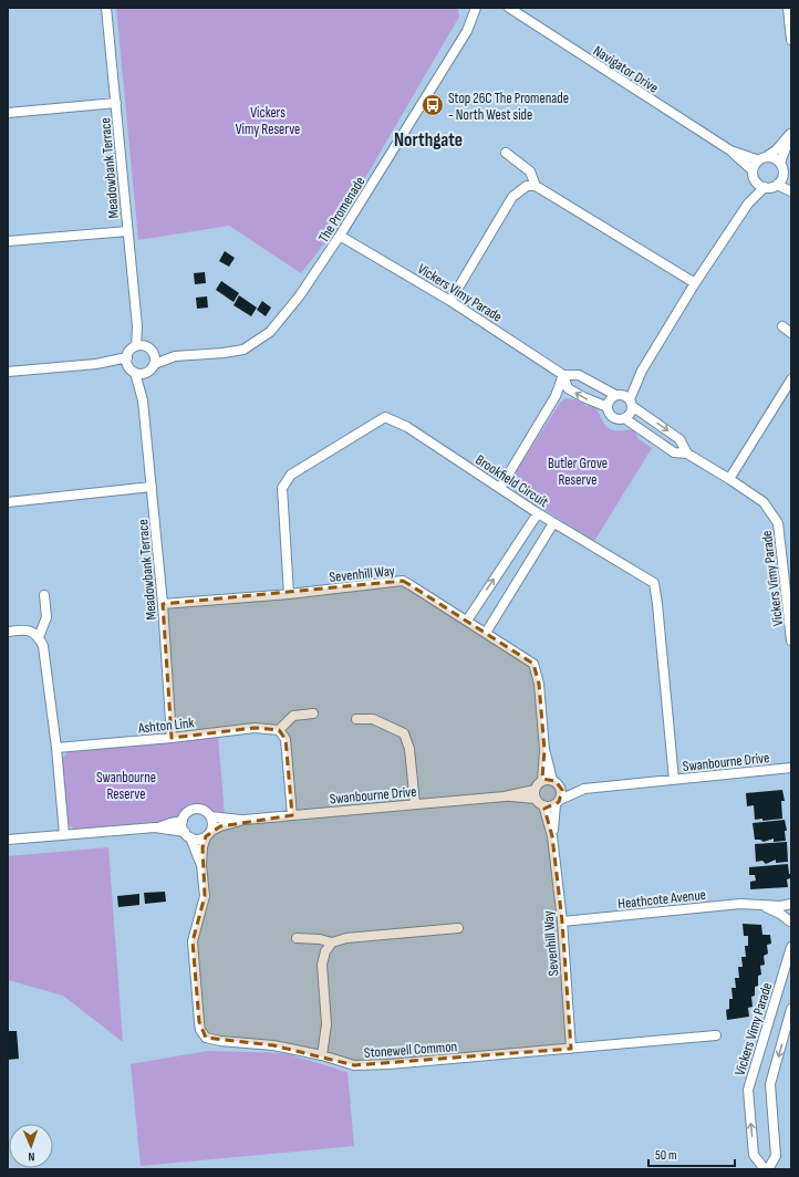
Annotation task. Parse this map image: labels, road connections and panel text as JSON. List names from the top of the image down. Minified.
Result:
{"streets":{"street":["Navigator Drive","Meadowbank Terrace","The Promenade","Vickers Vimy Parade","Brookfield Circuit","Sevenhill Way","Ashton Link","Swanbourne Drive","Heathcote Avenue","Stonewell Common"]},"crossings":[["Meadowbank Terrace","The Promenade"],["Meadowbank Terrace","Sevenhill Way"],["Meadowbank Terrace","Ashton Link"],["The Promenade","Vickers Vimy Parade"],["Brookfield Circuit","Sevenhill Way"],["Brookfield Circuit","Swanbourne Drive"],["Sevenhill Way","Swanbourne Drive"],["Sevenhill Way","Heathcote Avenue"],["Sevenhill Way","Stonewell Common"],["Swanbourne Drive","Stonewell Common"]],"districts":["Northgate"],"parks":["Vickers Vimy Reserve","Butler Grove Reserve","Swanbourne Reserve"],"places":{"bus stop":["Stop 26C The Promenade - North West side"]},"scale_bar":"50 m","north":"bottom"}
